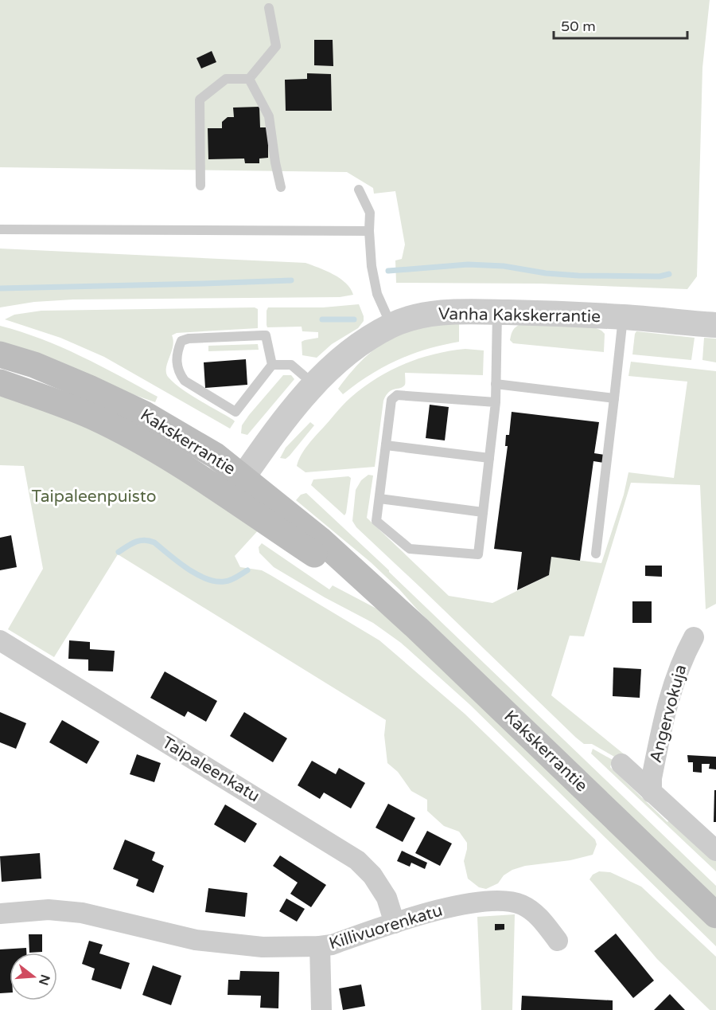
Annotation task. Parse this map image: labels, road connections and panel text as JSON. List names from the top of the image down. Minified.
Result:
{"streets":{"main road":["Kakskerrantie"],"street":["Vanha Kakskerrantie","Angervokuja","Taipaleenkatu","Killivuorenkatu"]},"crossings":[["Vanha Kakskerrantie","Kakskerrantie"],["Taipaleenkatu","Killivuorenkatu"]],"parks":["Taipaleenpuisto"],"scale_bar":"50 m","north":"right"}
